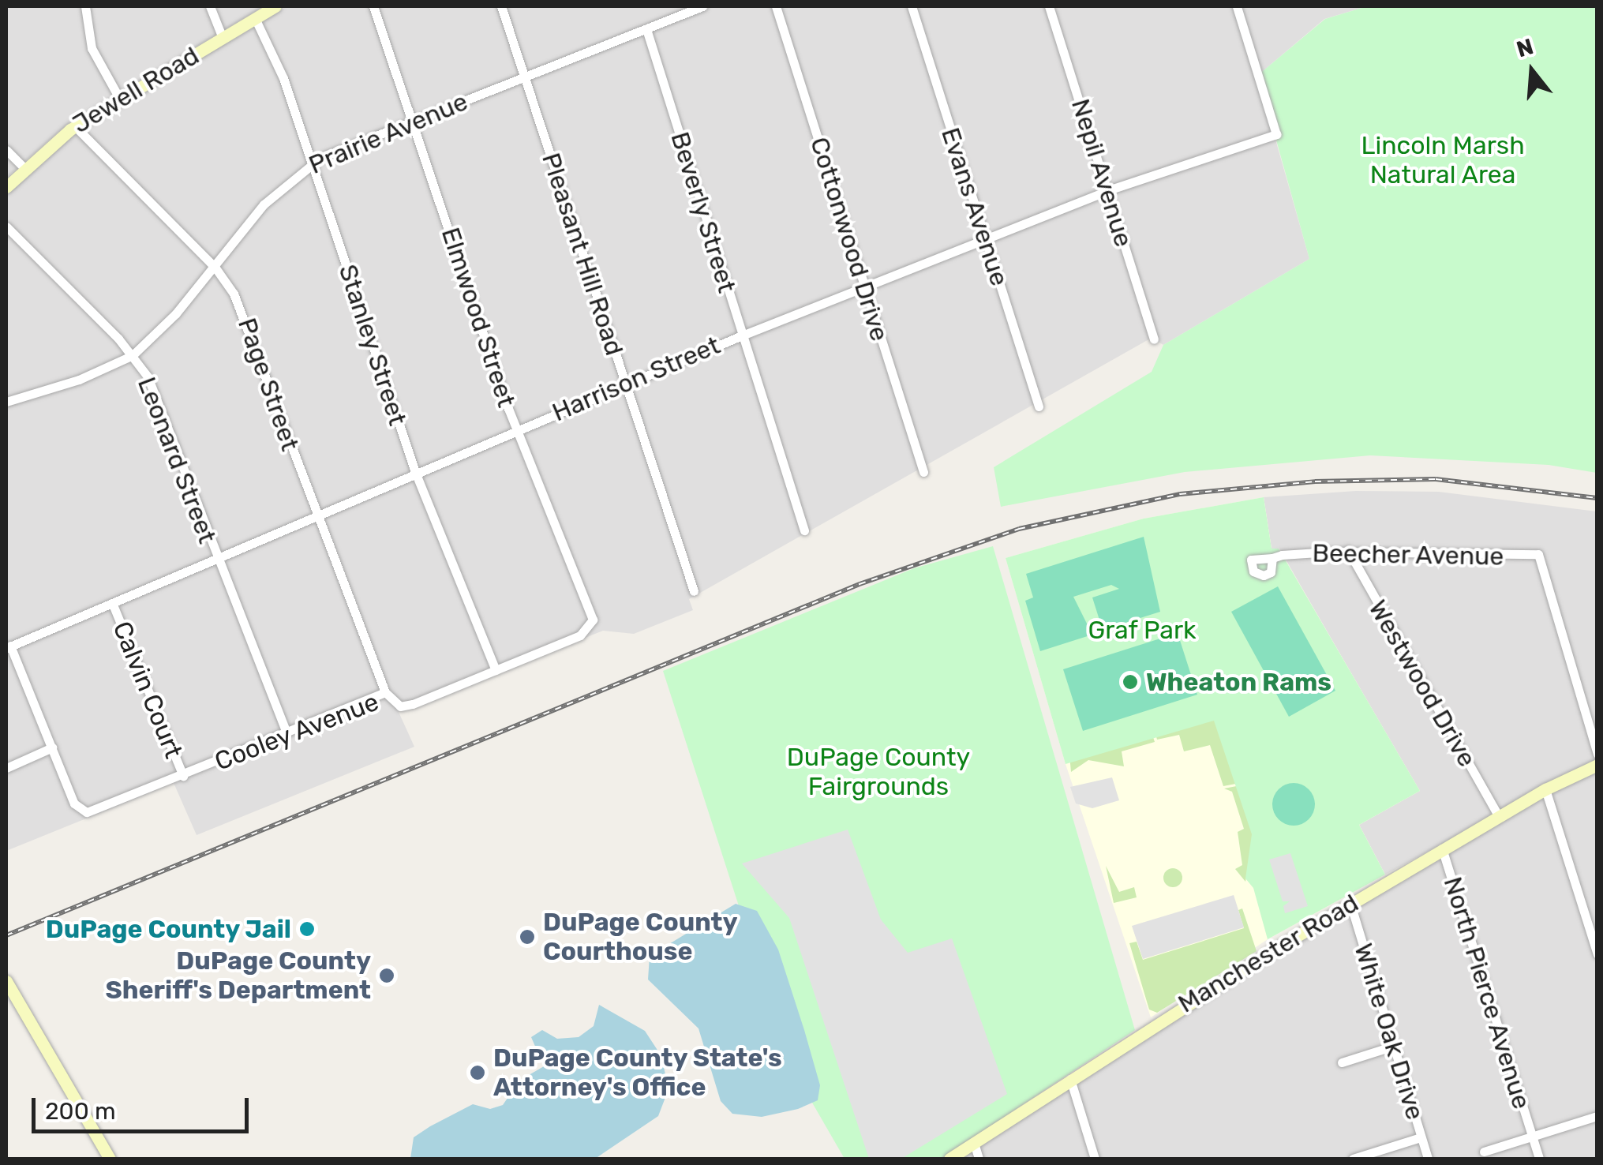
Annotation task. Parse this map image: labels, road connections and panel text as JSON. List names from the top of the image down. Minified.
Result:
{"streets":{"street":["Jewell Road","Prairie Avenue","Nepil Avenue","Evans Avenue","Beverly Street","Cottonwood Drive","Pleasant Hill Road","Elmwood Street","Stanley Street","Harrison Street","Page Street","Leonard Street","Beecher Avenue","Westwood Drive","Calvin Court","Cooley Avenue","Manchester Road","North Pierce Avenue","White Oak Drive"]},"crossings":[["Jewell Road","Stanley Street"],["Jewell Road","Page Street"],["Prairie Avenue","Beverly Street"],["Prairie Avenue","Pleasant Hill Road"],["Prairie Avenue","Elmwood Street"],["Prairie Avenue","Stanley Street"],["Prairie Avenue","Page Street"],["Prairie Avenue","Leonard Street"],["Nepil Avenue","Harrison Street"],["Evans Avenue","Harrison Street"],["Beverly Street","Harrison Street"],["Cottonwood Drive","Harrison Street"],["Pleasant Hill Road","Harrison Street"],["Elmwood Street","Harrison Street"],["Elmwood Street","Cooley Avenue"],["Stanley Street","Harrison Street"],["Stanley Street","Cooley Avenue"],["Harrison Street","Page Street"],["Harrison Street","Leonard Street"],["Harrison Street","Calvin Court"],["Page Street","Cooley Avenue"],["Leonard Street","Cooley Avenue"],["Beecher Avenue","Westwood Drive"],["Westwood Drive","Manchester Road"],["Calvin Court","Cooley Avenue"],["Manchester Road","North Pierce Avenue"],["Manchester Road","White Oak Drive"]],"parks":["Lincoln Marsh Natural Area","Graf Park","DuPage County Fairgrounds"],"places":["Wheaton Rams","DuPage County Jail","DuPage County Courthouse","DuPage County Sheriff's Department","DuPage County State's Attorney's Office"],"scale_bar":"200 m","north":"top"}
